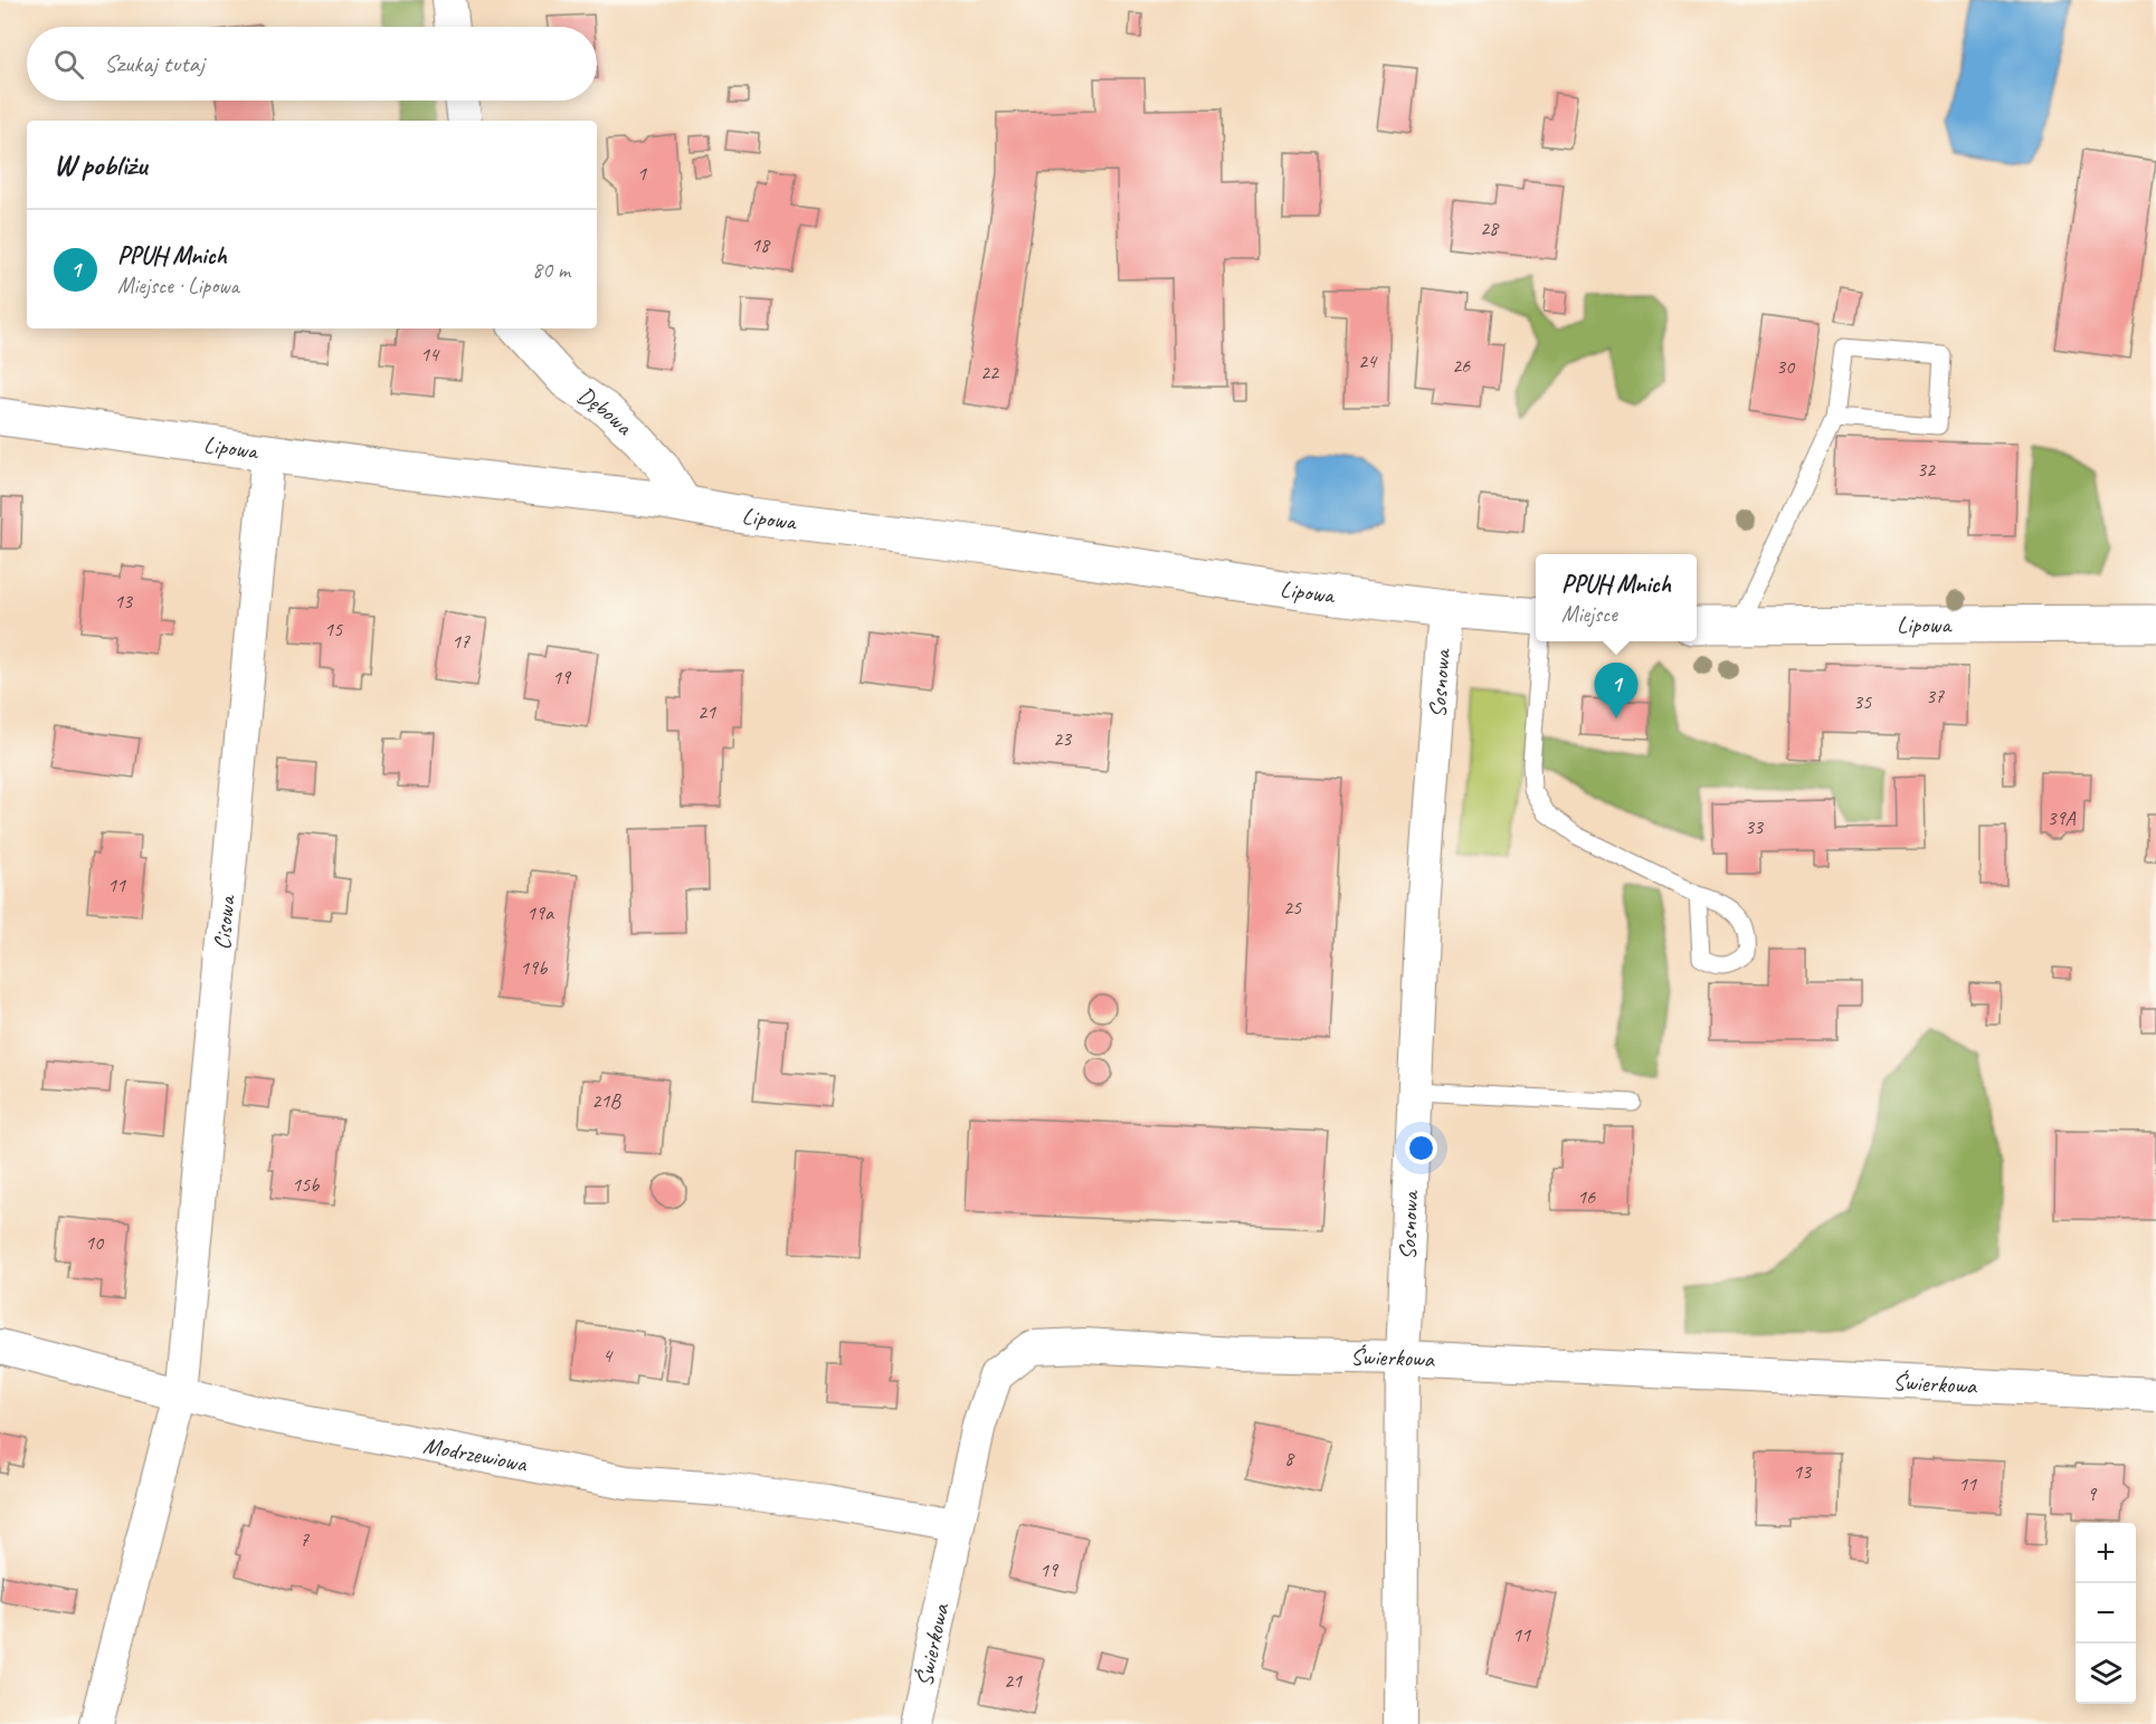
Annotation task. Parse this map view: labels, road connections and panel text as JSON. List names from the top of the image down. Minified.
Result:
{"streets":{"street":["Dębowa","Lipowa","Sosnowa","Cisowa","Świerkowa","Modrzewiowa"]},"crossings":[["Dębowa","Lipowa"],["Lipowa","Sosnowa"],["Lipowa","Cisowa"],["Sosnowa","Świerkowa"],["Cisowa","Modrzewiowa"],["Świerkowa","Modrzewiowa"]],"house_numbers":["1","28","18","14","24","26","30","22","32","13","15","17","19","37","35","21","23","39A","33","11","25","19a","19b","21B","15b","16","10","4","8","13","11","9","7","19","11","21"],"page":{"search":"Szukaj tutaj","heading":"W pobliżu","list":[{"mark":"1","name":"PPUH Mnich","note":"Miejsce · Lipowa","value":"80 m"}],"popup":["PPUH Mnich","Miejsce"],"pins":"1","map_buttons":["+","−"]}}
